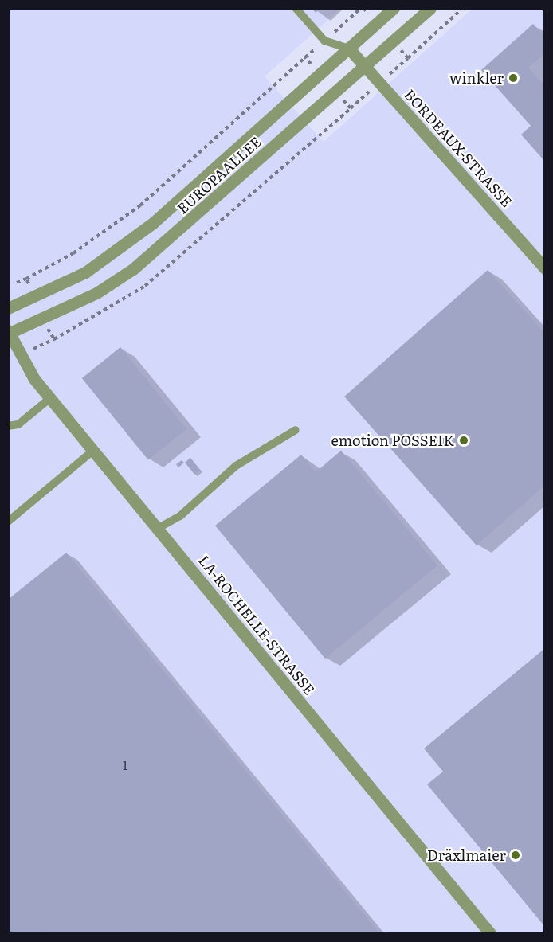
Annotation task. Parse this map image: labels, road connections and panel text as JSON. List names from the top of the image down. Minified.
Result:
{"streets":{"street":["BORDEAUX-STRASSE","EUROPAALLEE","LA-ROCHELLE-STRASSE"]},"crossings":[["BORDEAUX-STRASSE","EUROPAALLEE"],["EUROPAALLEE","LA-ROCHELLE-STRASSE"]],"places":["winkler","emotion POSSEIK","Dräxlmaier"],"house_numbers":["1"]}
